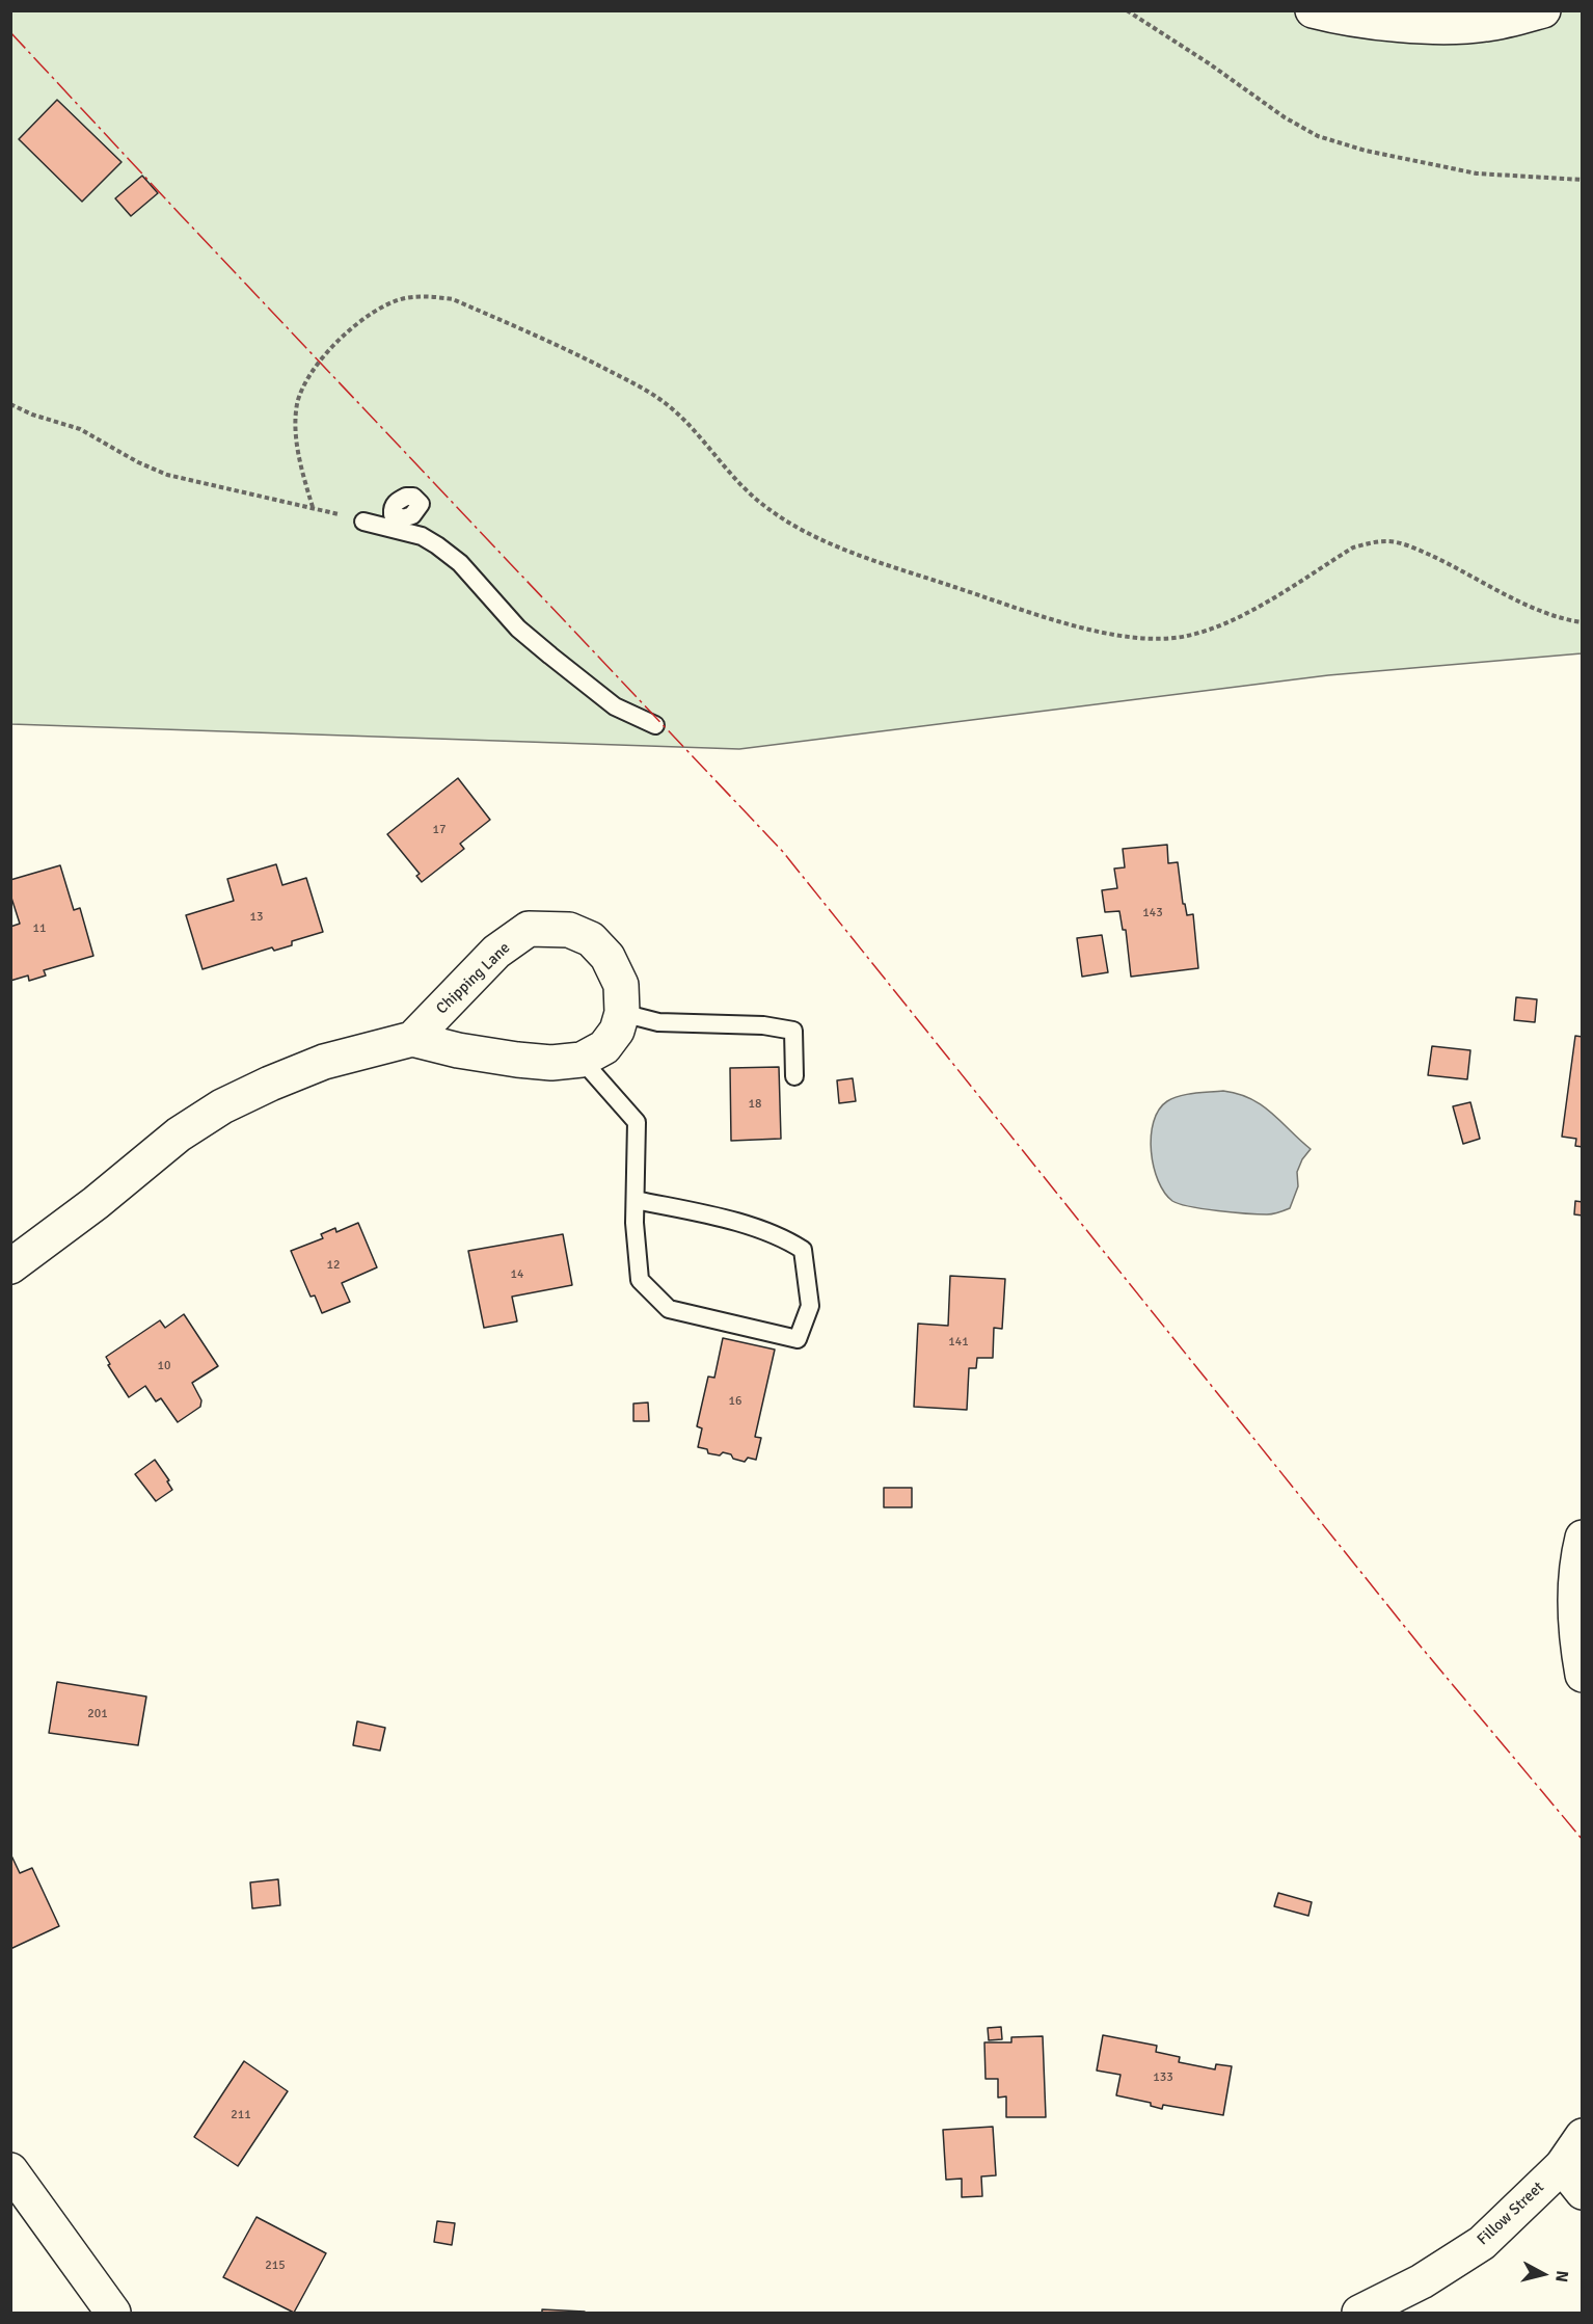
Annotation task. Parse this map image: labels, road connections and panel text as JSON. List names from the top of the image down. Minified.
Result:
{"streets":{"street":["Chipping Lane","Fillow Street"]},"house_numbers":["17","143","13","11","18","12","14","141","10","16","201","133","211","215"],"north":"right"}
